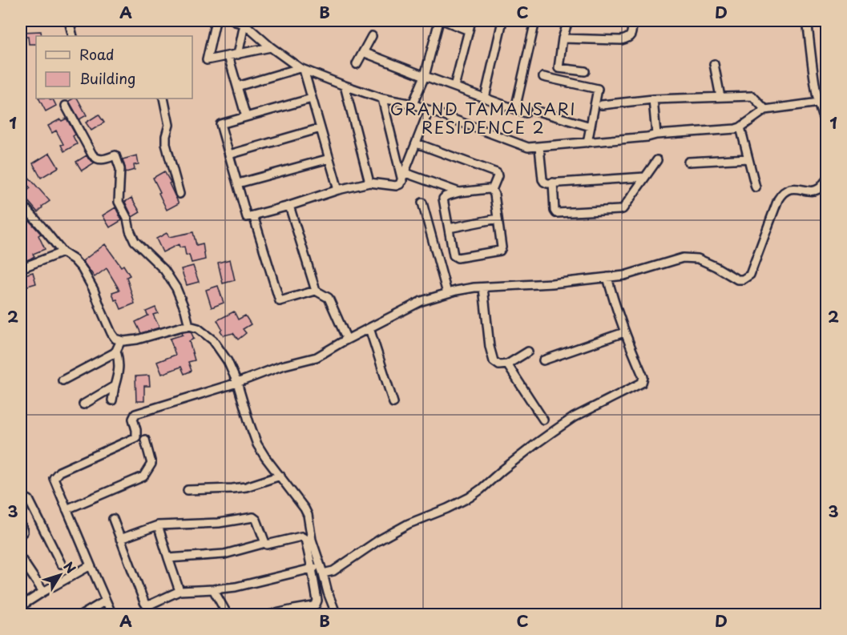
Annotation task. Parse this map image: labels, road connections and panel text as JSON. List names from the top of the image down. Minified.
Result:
{"districts":["GRAND TAMANSARI RESIDENCE 2"],"legend":["Road","Building"],"north":"top right","grid":{"columns":["A","B","C","D"],"rows":["1","2","3"]}}
